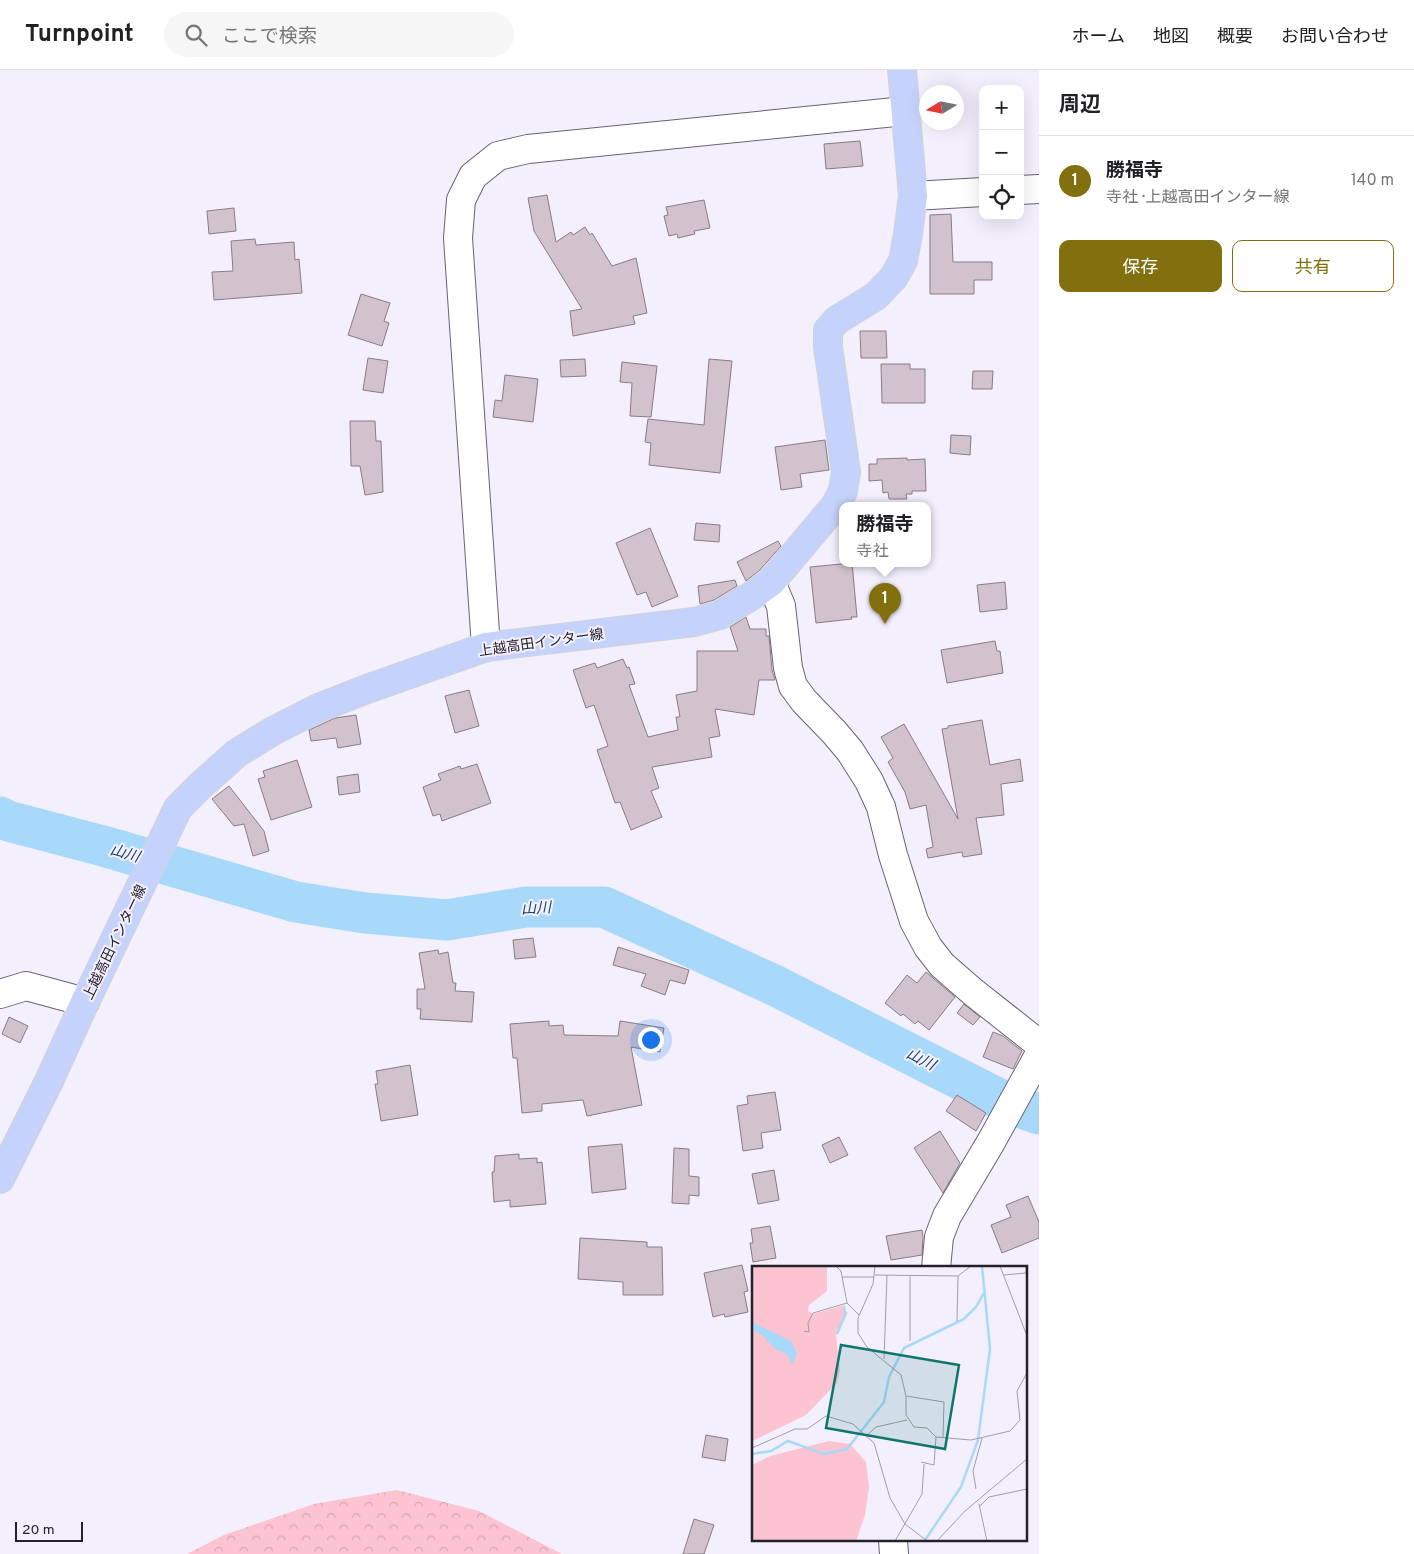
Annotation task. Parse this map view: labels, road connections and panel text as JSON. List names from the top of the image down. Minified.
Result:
{"streets":{"main road":["上越高田インター線"]},"water":["山川"],"scale_bar":"20 m","north":"left","page":{"header":"Turnpoint","search":"ここで検索","nav":["ホーム","地図","概要","お問い合わせ"],"heading":"周辺","map_buttons":["+","−"],"list":[{"mark":"1","name":"勝福寺","note":"寺社 · 上越高田インター線","value":"140 m"}],"buttons":["保存","共有"],"popup":["勝福寺","寺社"],"pins":"1","scale":"20 m"}}
